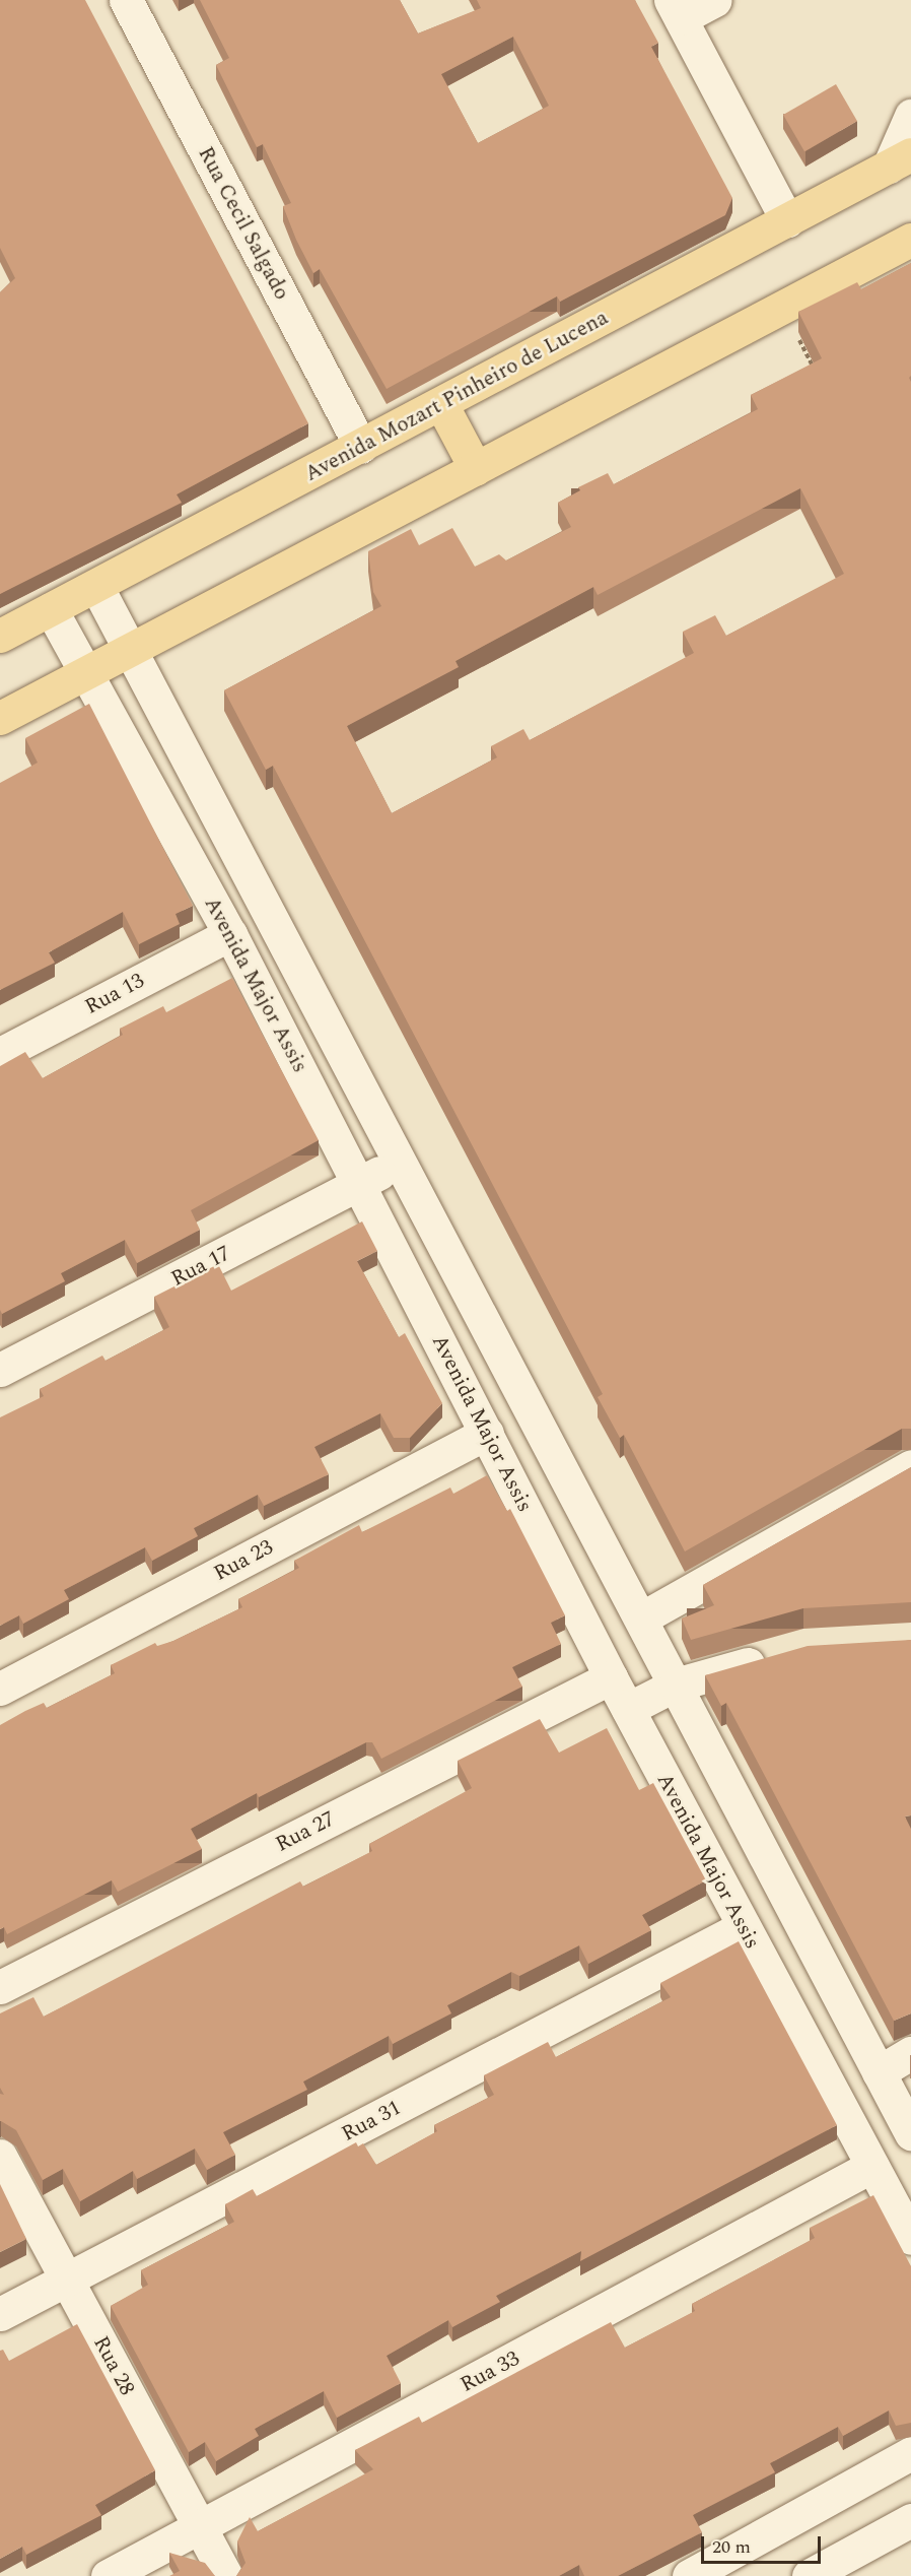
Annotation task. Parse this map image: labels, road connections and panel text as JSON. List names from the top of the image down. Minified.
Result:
{"streets":{"main road":["Avenida Mozart Pinheiro de Lucena"],"street":["Rua Cecil Salgado","Avenida Major Assis","Rua 13","Rua 17","Rua 23","Rua 27","Rua 31","Rua 28","Rua 33"]},"crossings":[["Rua Cecil Salgado","Avenida Mozart Pinheiro de Lucena"],["Avenida Mozart Pinheiro de Lucena","Avenida Major Assis"],["Avenida Major Assis","Rua 13"],["Avenida Major Assis","Rua 17"],["Avenida Major Assis","Rua 23"],["Avenida Major Assis","Rua 27"],["Avenida Major Assis","Rua 31"],["Avenida Major Assis","Rua 33"],["Rua 31","Rua 28"],["Rua 28","Rua 33"]],"scale_bar":"20 m"}
